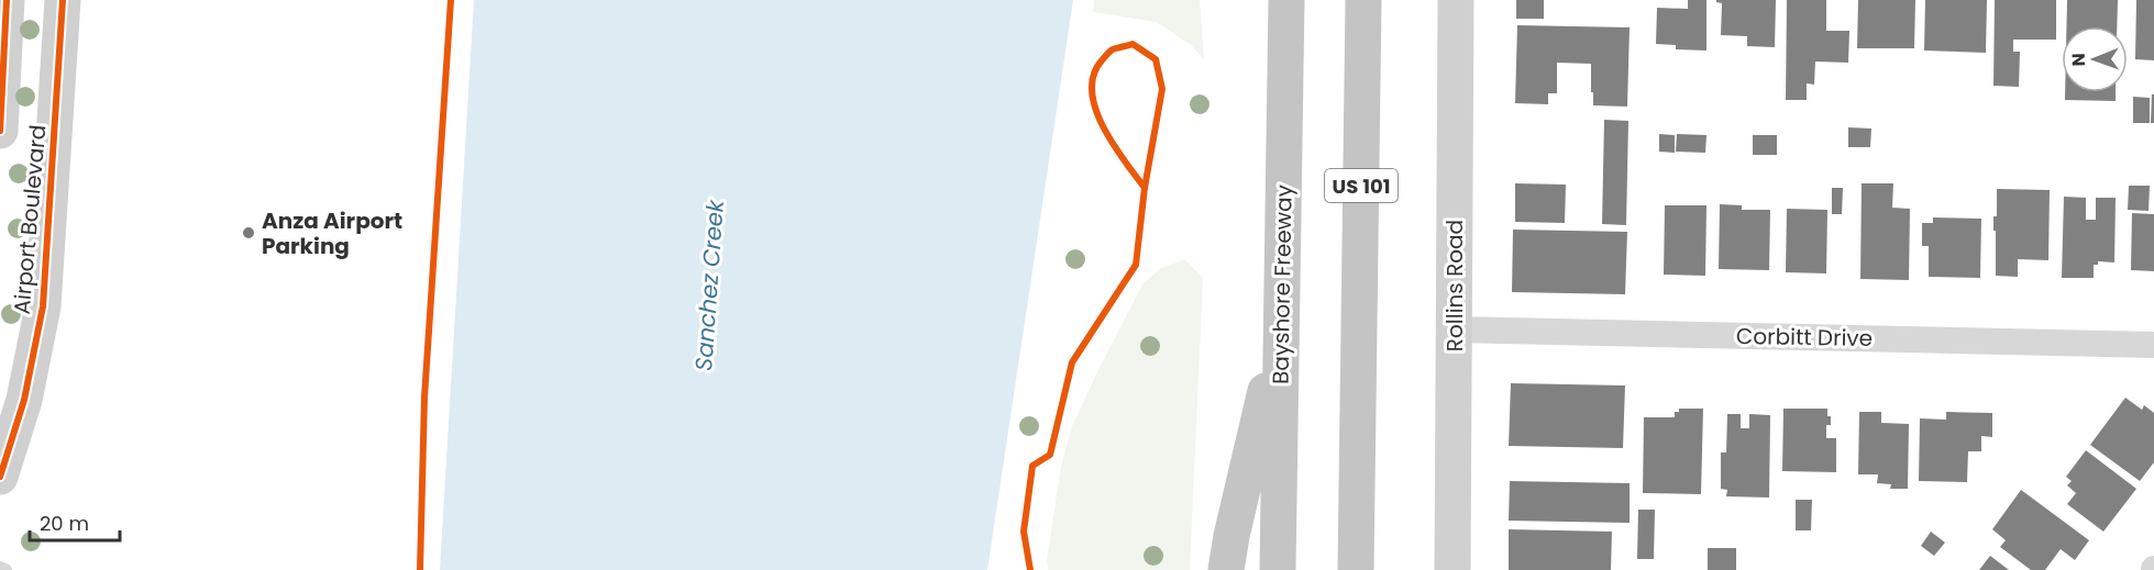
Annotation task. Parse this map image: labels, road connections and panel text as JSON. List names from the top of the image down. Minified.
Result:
{"streets":{"highway":["US 101","Bayshore Freeway"],"main road":["Airport Boulevard","Rollins Road"],"street":["Corbitt Drive"]},"crossings":[["Rollins Road","Corbitt Drive"]],"water":["Sanchez Creek"],"places":["Anza Airport Parking"],"scale_bar":"20 m","north":"left"}
